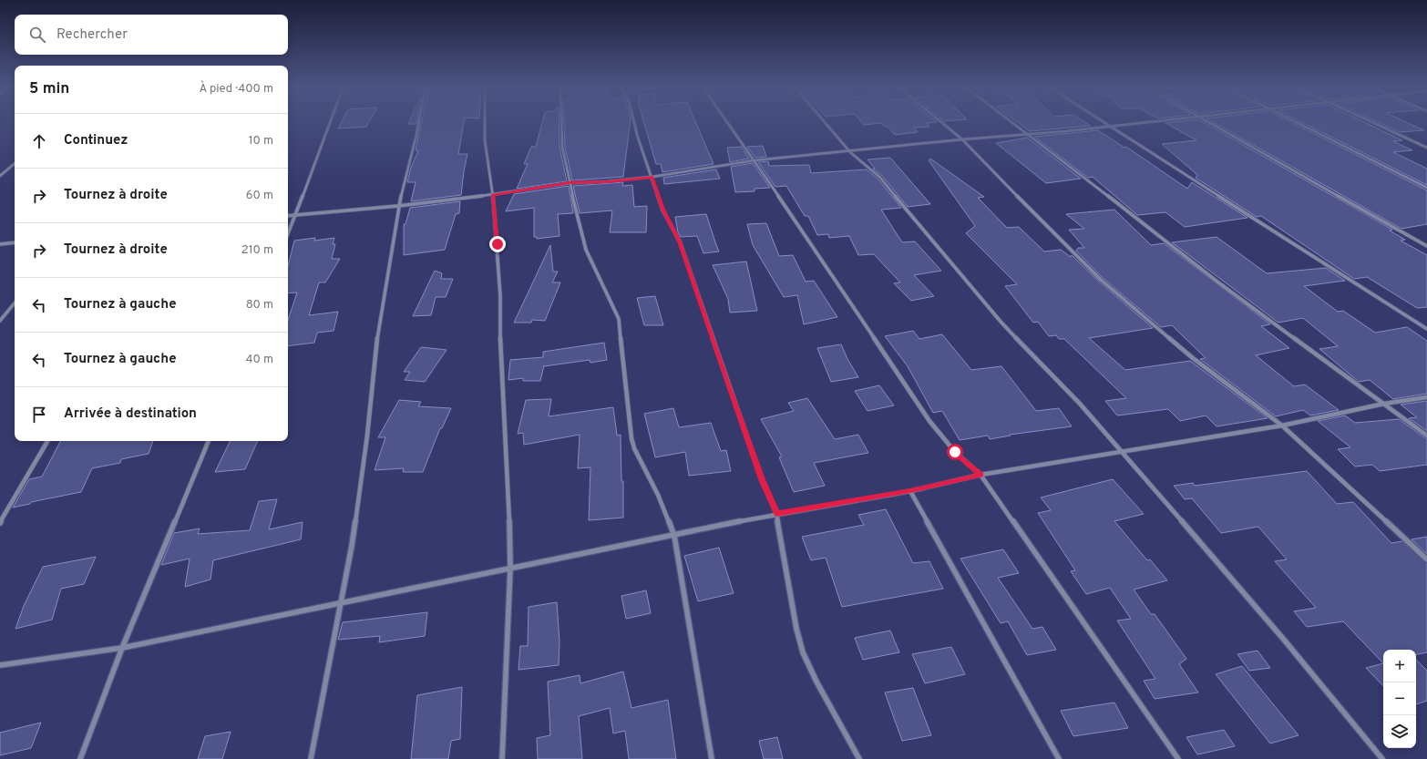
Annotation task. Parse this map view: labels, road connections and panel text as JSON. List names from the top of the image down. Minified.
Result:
{"page":{"search":"Rechercher","heading":["5 min","À pied · 400 m"],"list":[["Continuez","10 m"],["Tournez à droite","60 m"],["Tournez à droite","210 m"],["Tournez à gauche","80 m"],["Tournez à gauche","40 m"],"Arrivée à destination"],"map_buttons":["+","−"]}}
